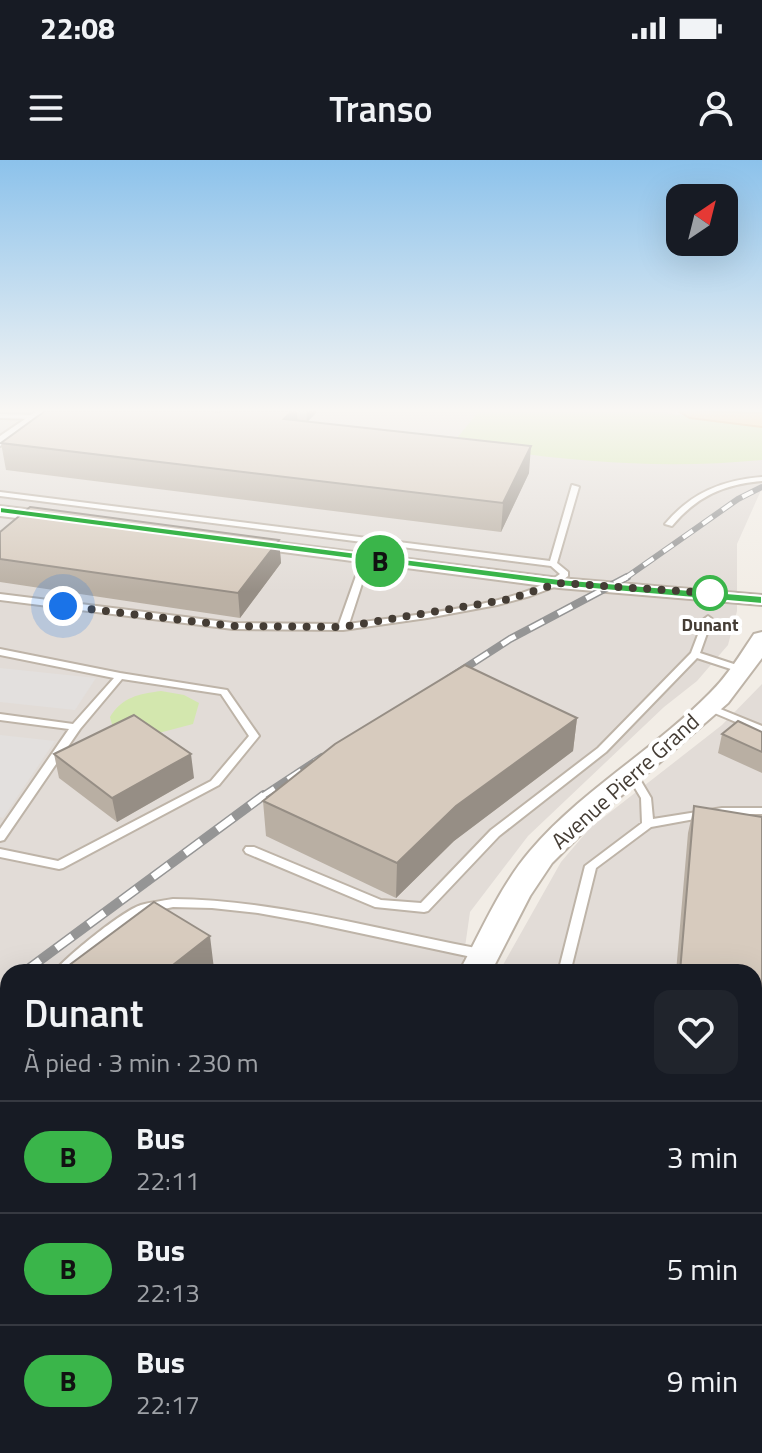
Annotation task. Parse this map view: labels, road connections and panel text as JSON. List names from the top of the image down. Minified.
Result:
{"streets":{"street":["Avenue Pierre Grand"]},"places":["Dunant"],"lines":["bus line B"],"north":"top right","page":{"status":"22:08","header":"Transo","on_map":"B","heading":["Dunant","À pied · 3 min · 230 m"],"list":[{"mark":"B","name":"Bus","note":"22:11","value":"3 min"},{"mark":"B","name":"Bus","note":"22:13","value":"5 min"},{"mark":"B","name":"Bus","note":"22:17","value":"9 min"}]}}
